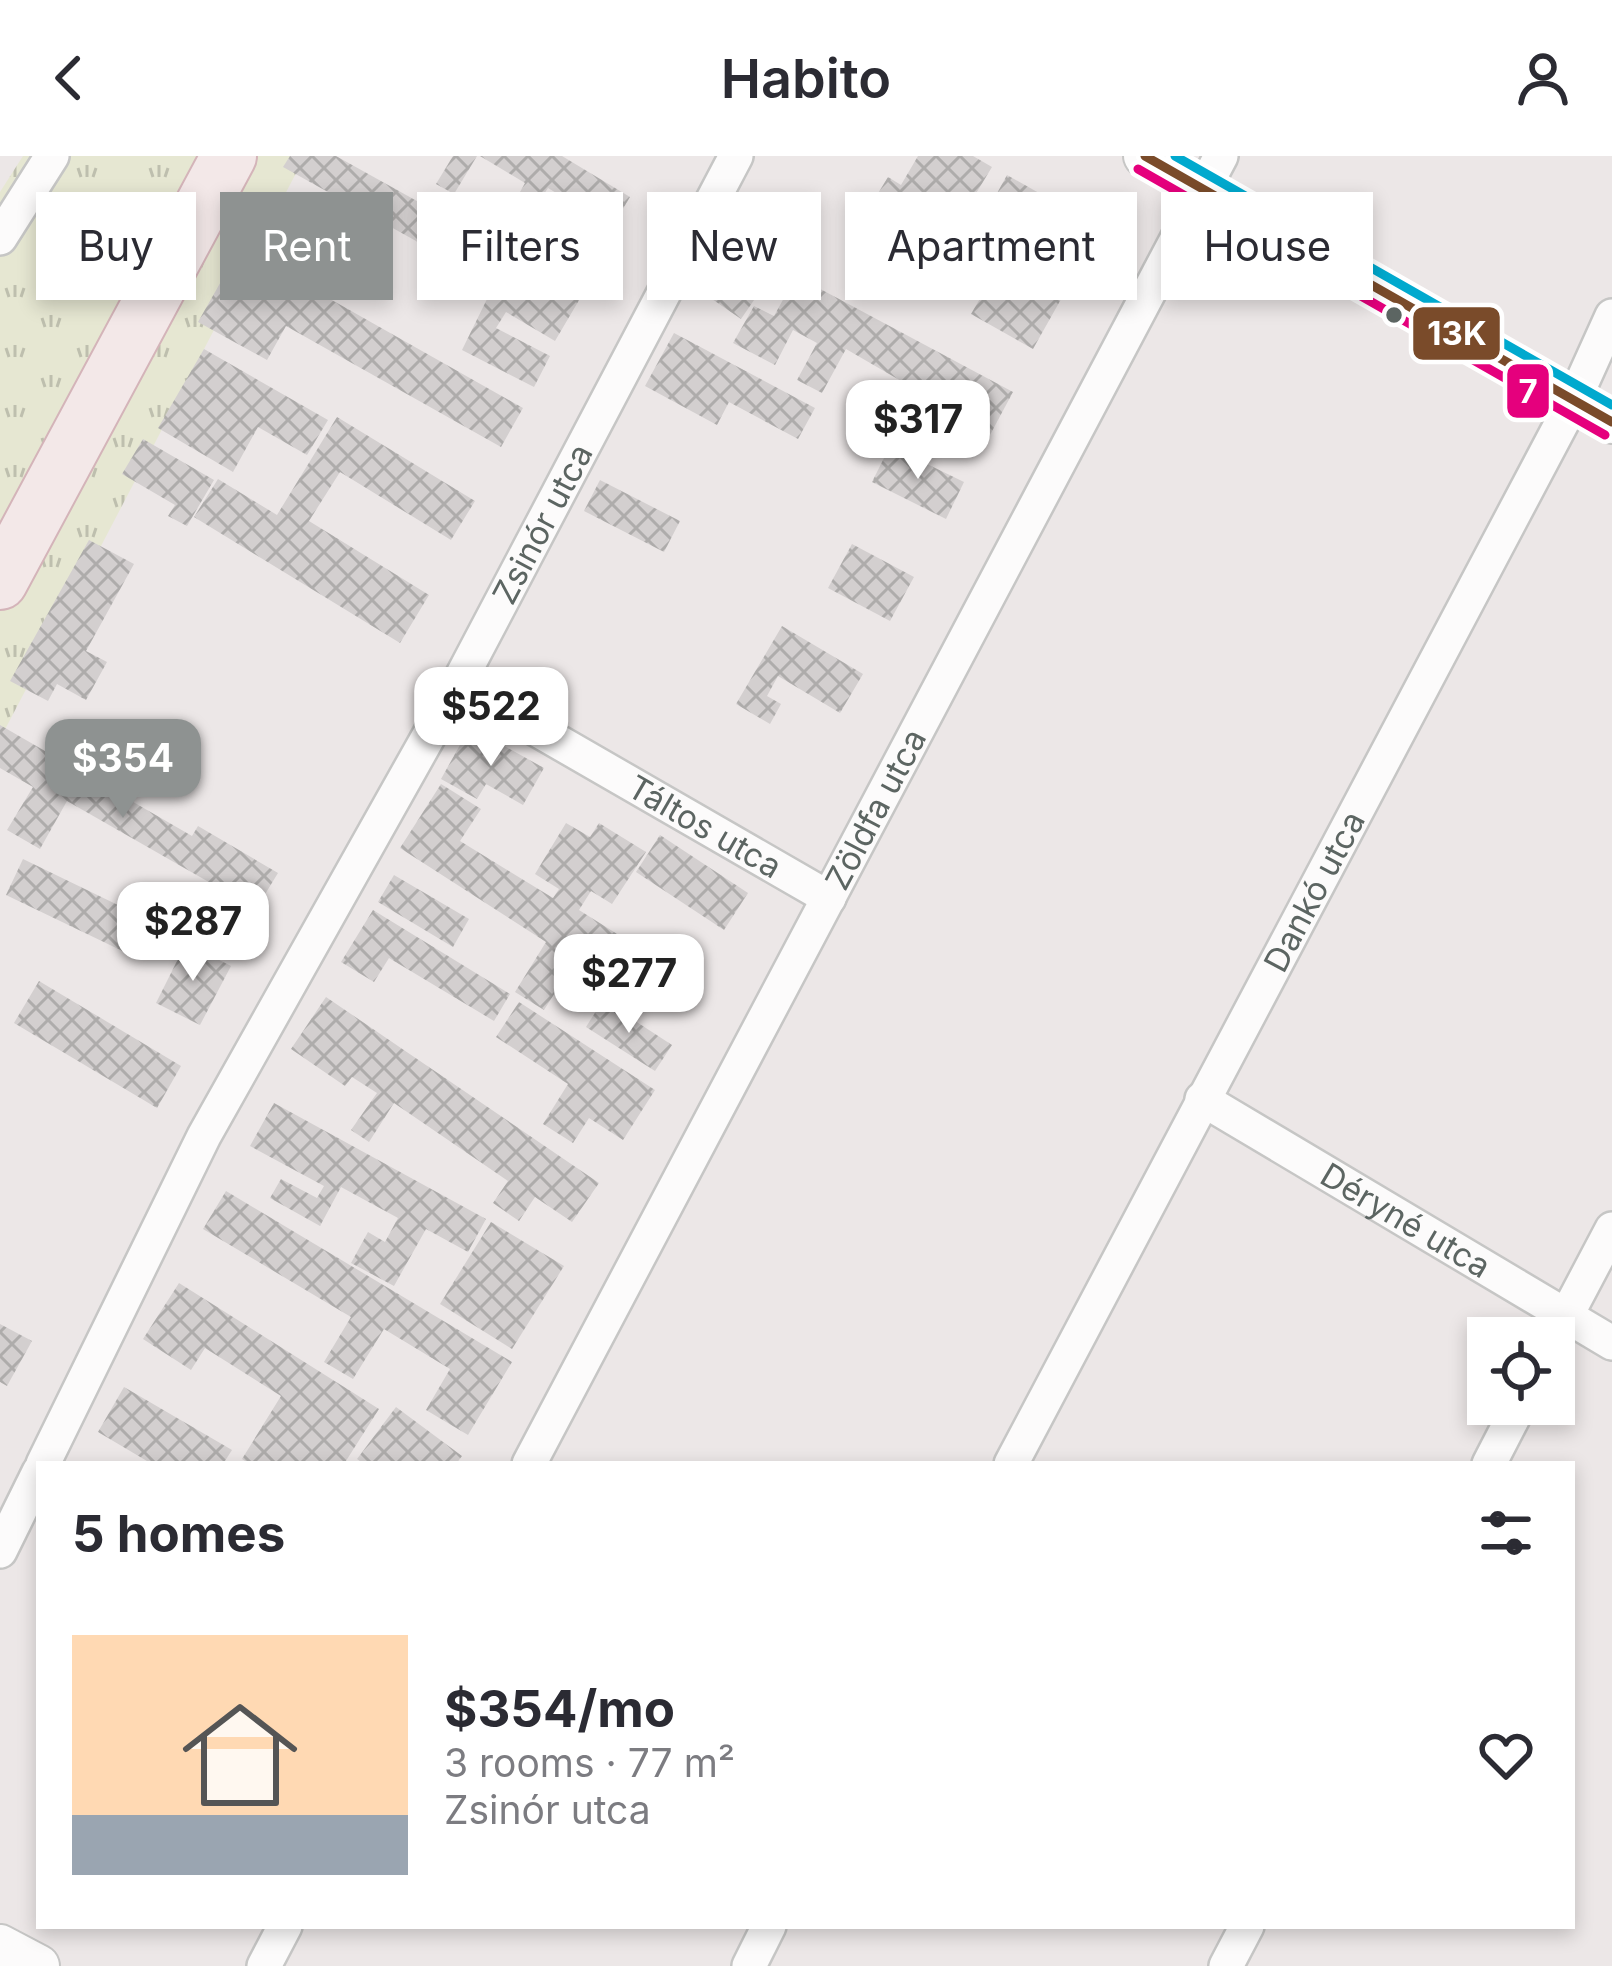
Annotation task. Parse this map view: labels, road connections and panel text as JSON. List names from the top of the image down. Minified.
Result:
{"streets":{"street":["Zsinór utca","Zöldfa utca","Táltos utca","Dankó utca","Déryné utca"]},"crossings":[["Zsinór utca","Táltos utca"],["Zöldfa utca","Táltos utca"],["Dankó utca","Déryné utca"]],"lines":["transit line 13K","transit line 7"],"page":{"header":"Habito","chip":["Buy","Rent","Filters","New","Apartment","House"],"price":["$317","$522","$354","$287","$277"],"heading":"5 homes","list":[{"name":"$354/mo","note":"3 rooms · 77 m² · Zsinór utca"}]}}
